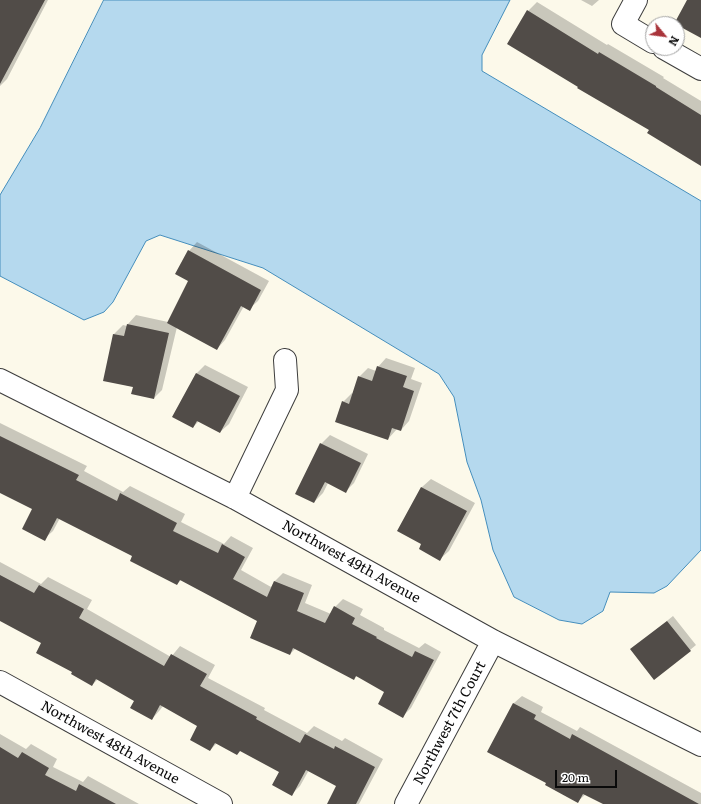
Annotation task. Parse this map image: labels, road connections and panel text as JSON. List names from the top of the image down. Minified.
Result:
{"streets":{"street":["Northwest 49th Avenue","Northwest 7th Court","Northwest 48th Avenue"]},"crossings":[["Northwest 49th Avenue","Northwest 7th Court"]],"scale_bar":"20 m","north":"bottom right"}
